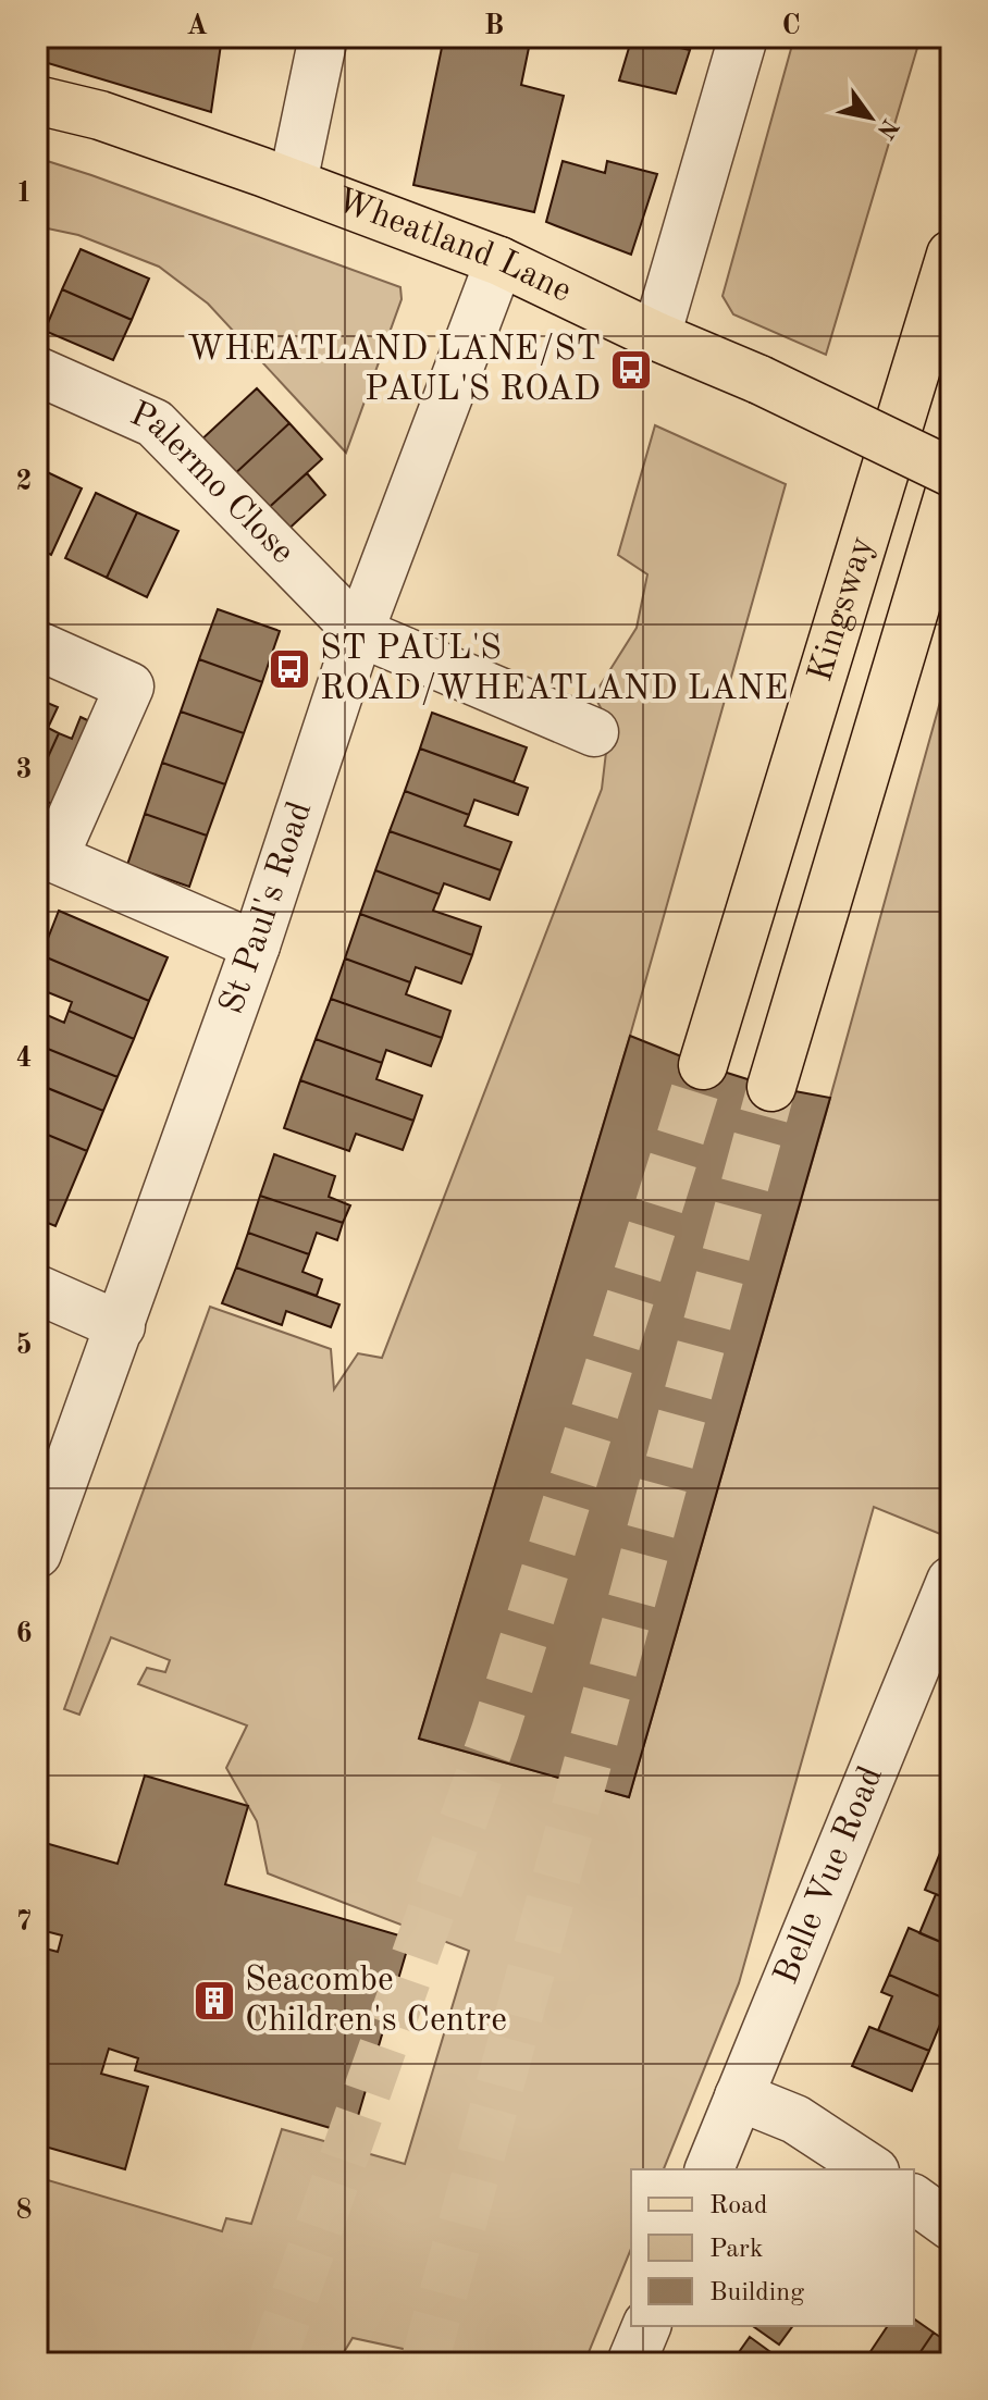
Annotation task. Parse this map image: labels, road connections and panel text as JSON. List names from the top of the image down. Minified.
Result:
{"streets":{"main road":["Wheatland Lane","Kingsway"],"street":["Palermo Close","St Paul's Road","Belle Vue Road"]},"crossings":[["Wheatland Lane","St Paul's Road"],["Palermo Close","St Paul's Road"]],"places":{"bus stop":["WHEATLAND LANE/ST PAUL'S ROAD","ST PAUL'S ROAD/WHEATLAND LANE"],"building":["Seacombe Children's Centre"]},"legend":["Road","Park","Building"],"north":"bottom right","grid":{"columns":["A","B","C"],"rows":["1","2","3","4","5","6","7","8"]}}
